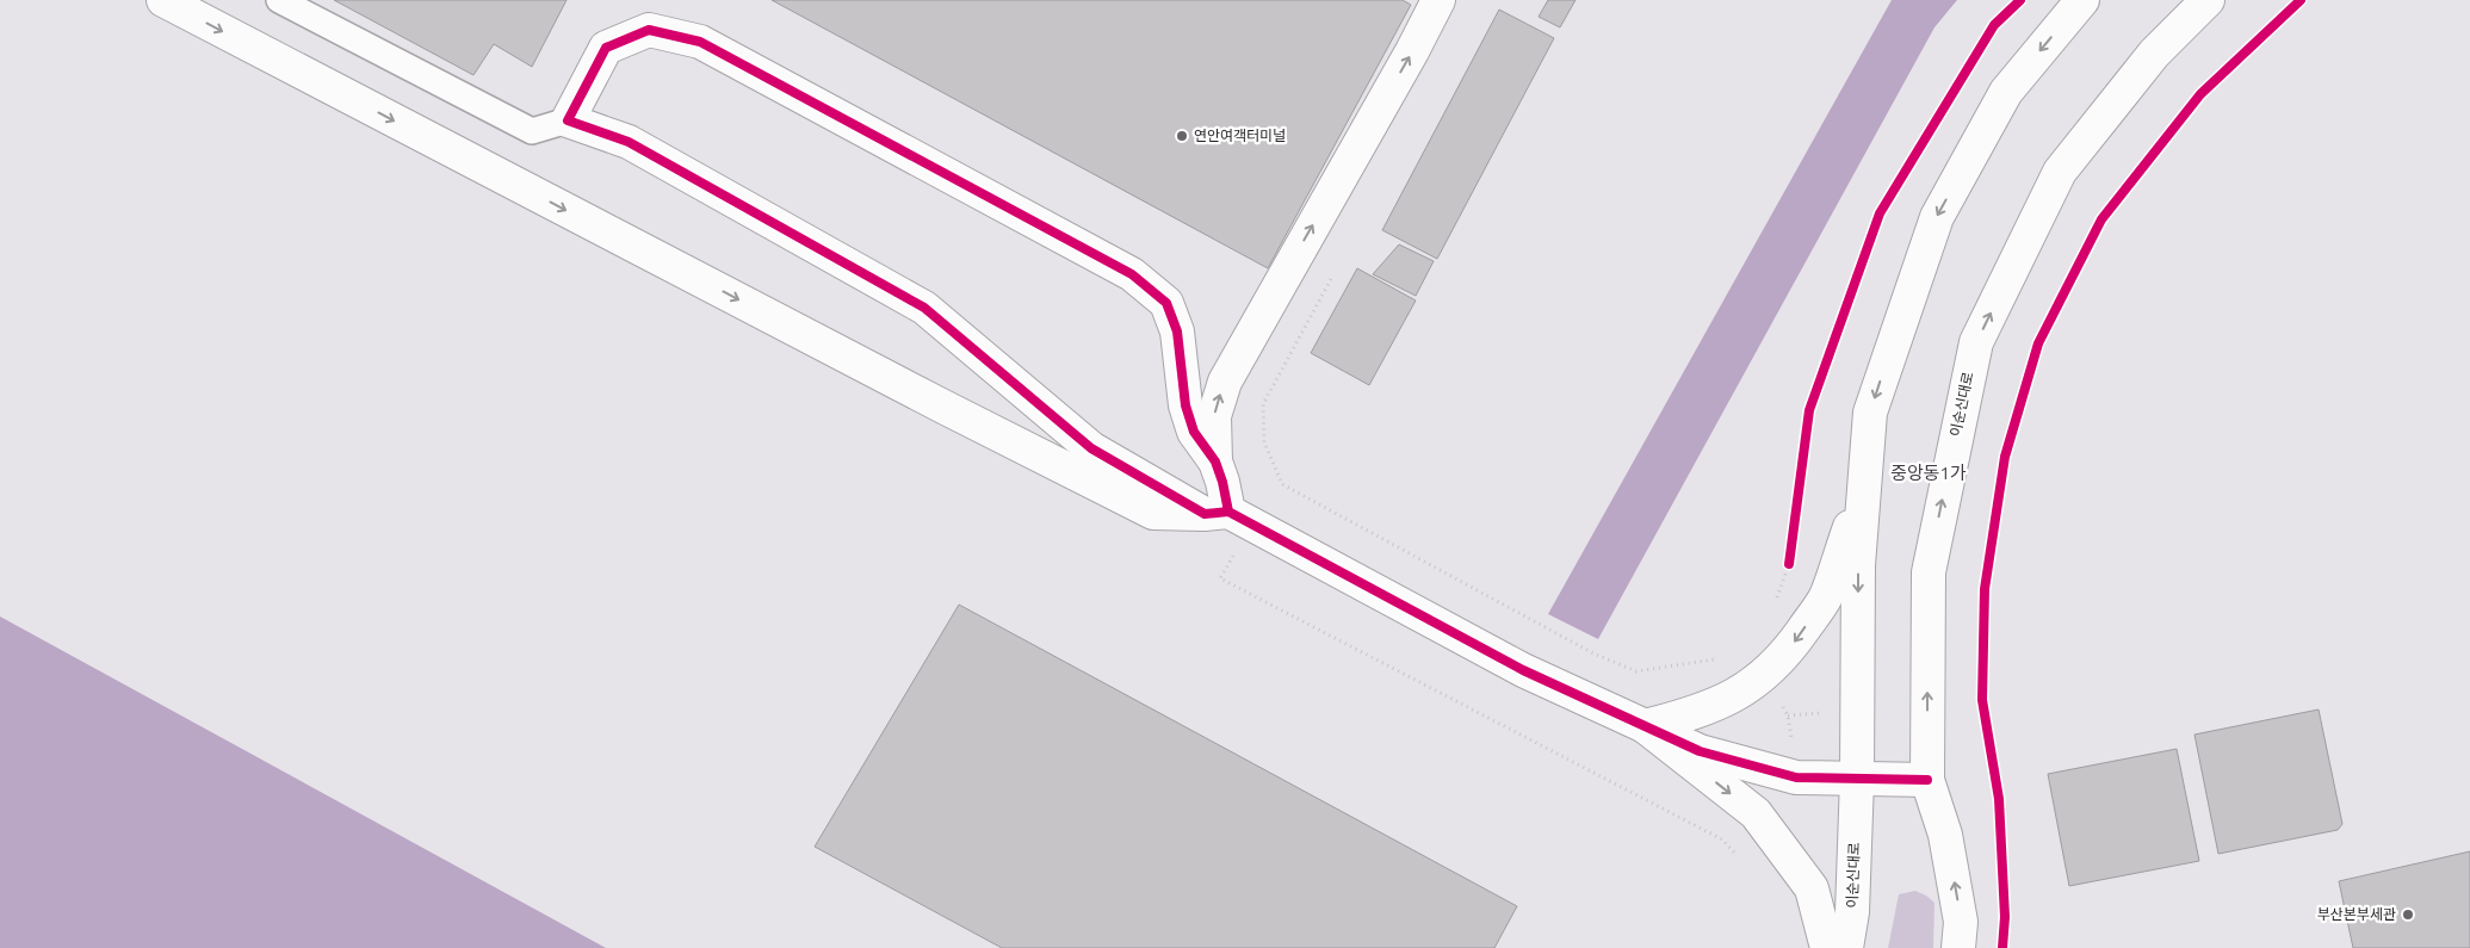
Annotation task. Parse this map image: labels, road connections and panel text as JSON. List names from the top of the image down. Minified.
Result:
{"streets":{"street":["이순신대로"]},"districts":["중앙동1가"],"places":["연안여객터미널","부산본부세관"]}
